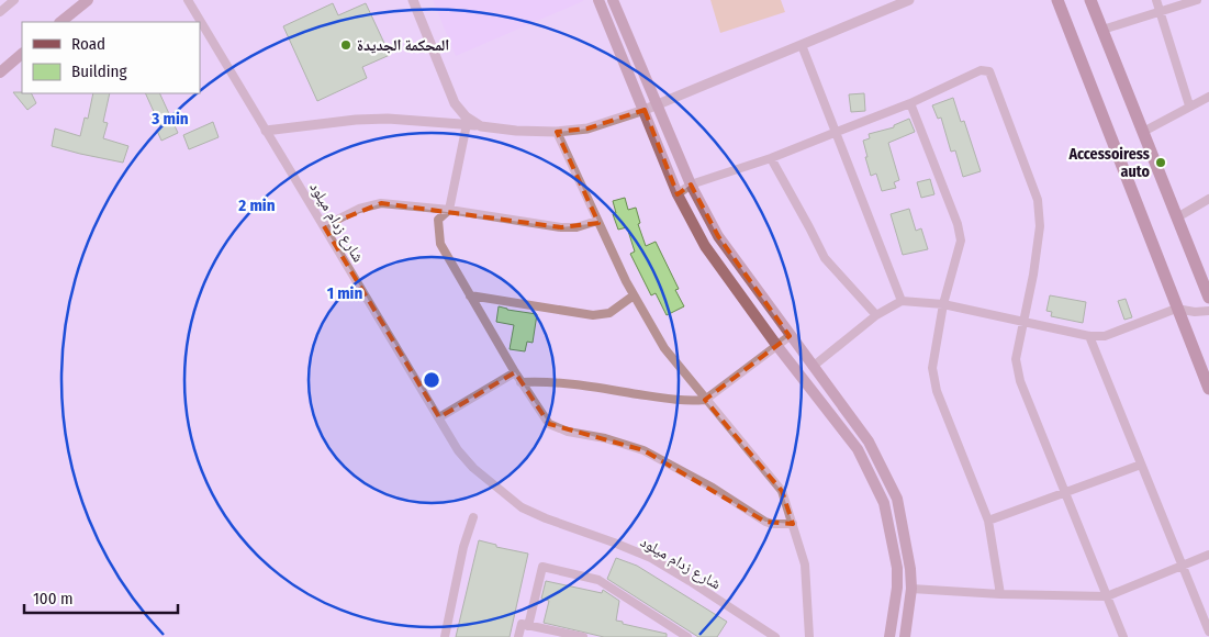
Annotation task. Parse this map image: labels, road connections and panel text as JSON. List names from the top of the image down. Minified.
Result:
{"streets":{"street":["شارع زدام ميلود"]},"places":["المحكمة الجديدة","Accessoiress auto"],"legend":["Road","Building"],"scale_bar":"100 m","rings":["3 min","2 min","1 min"]}
